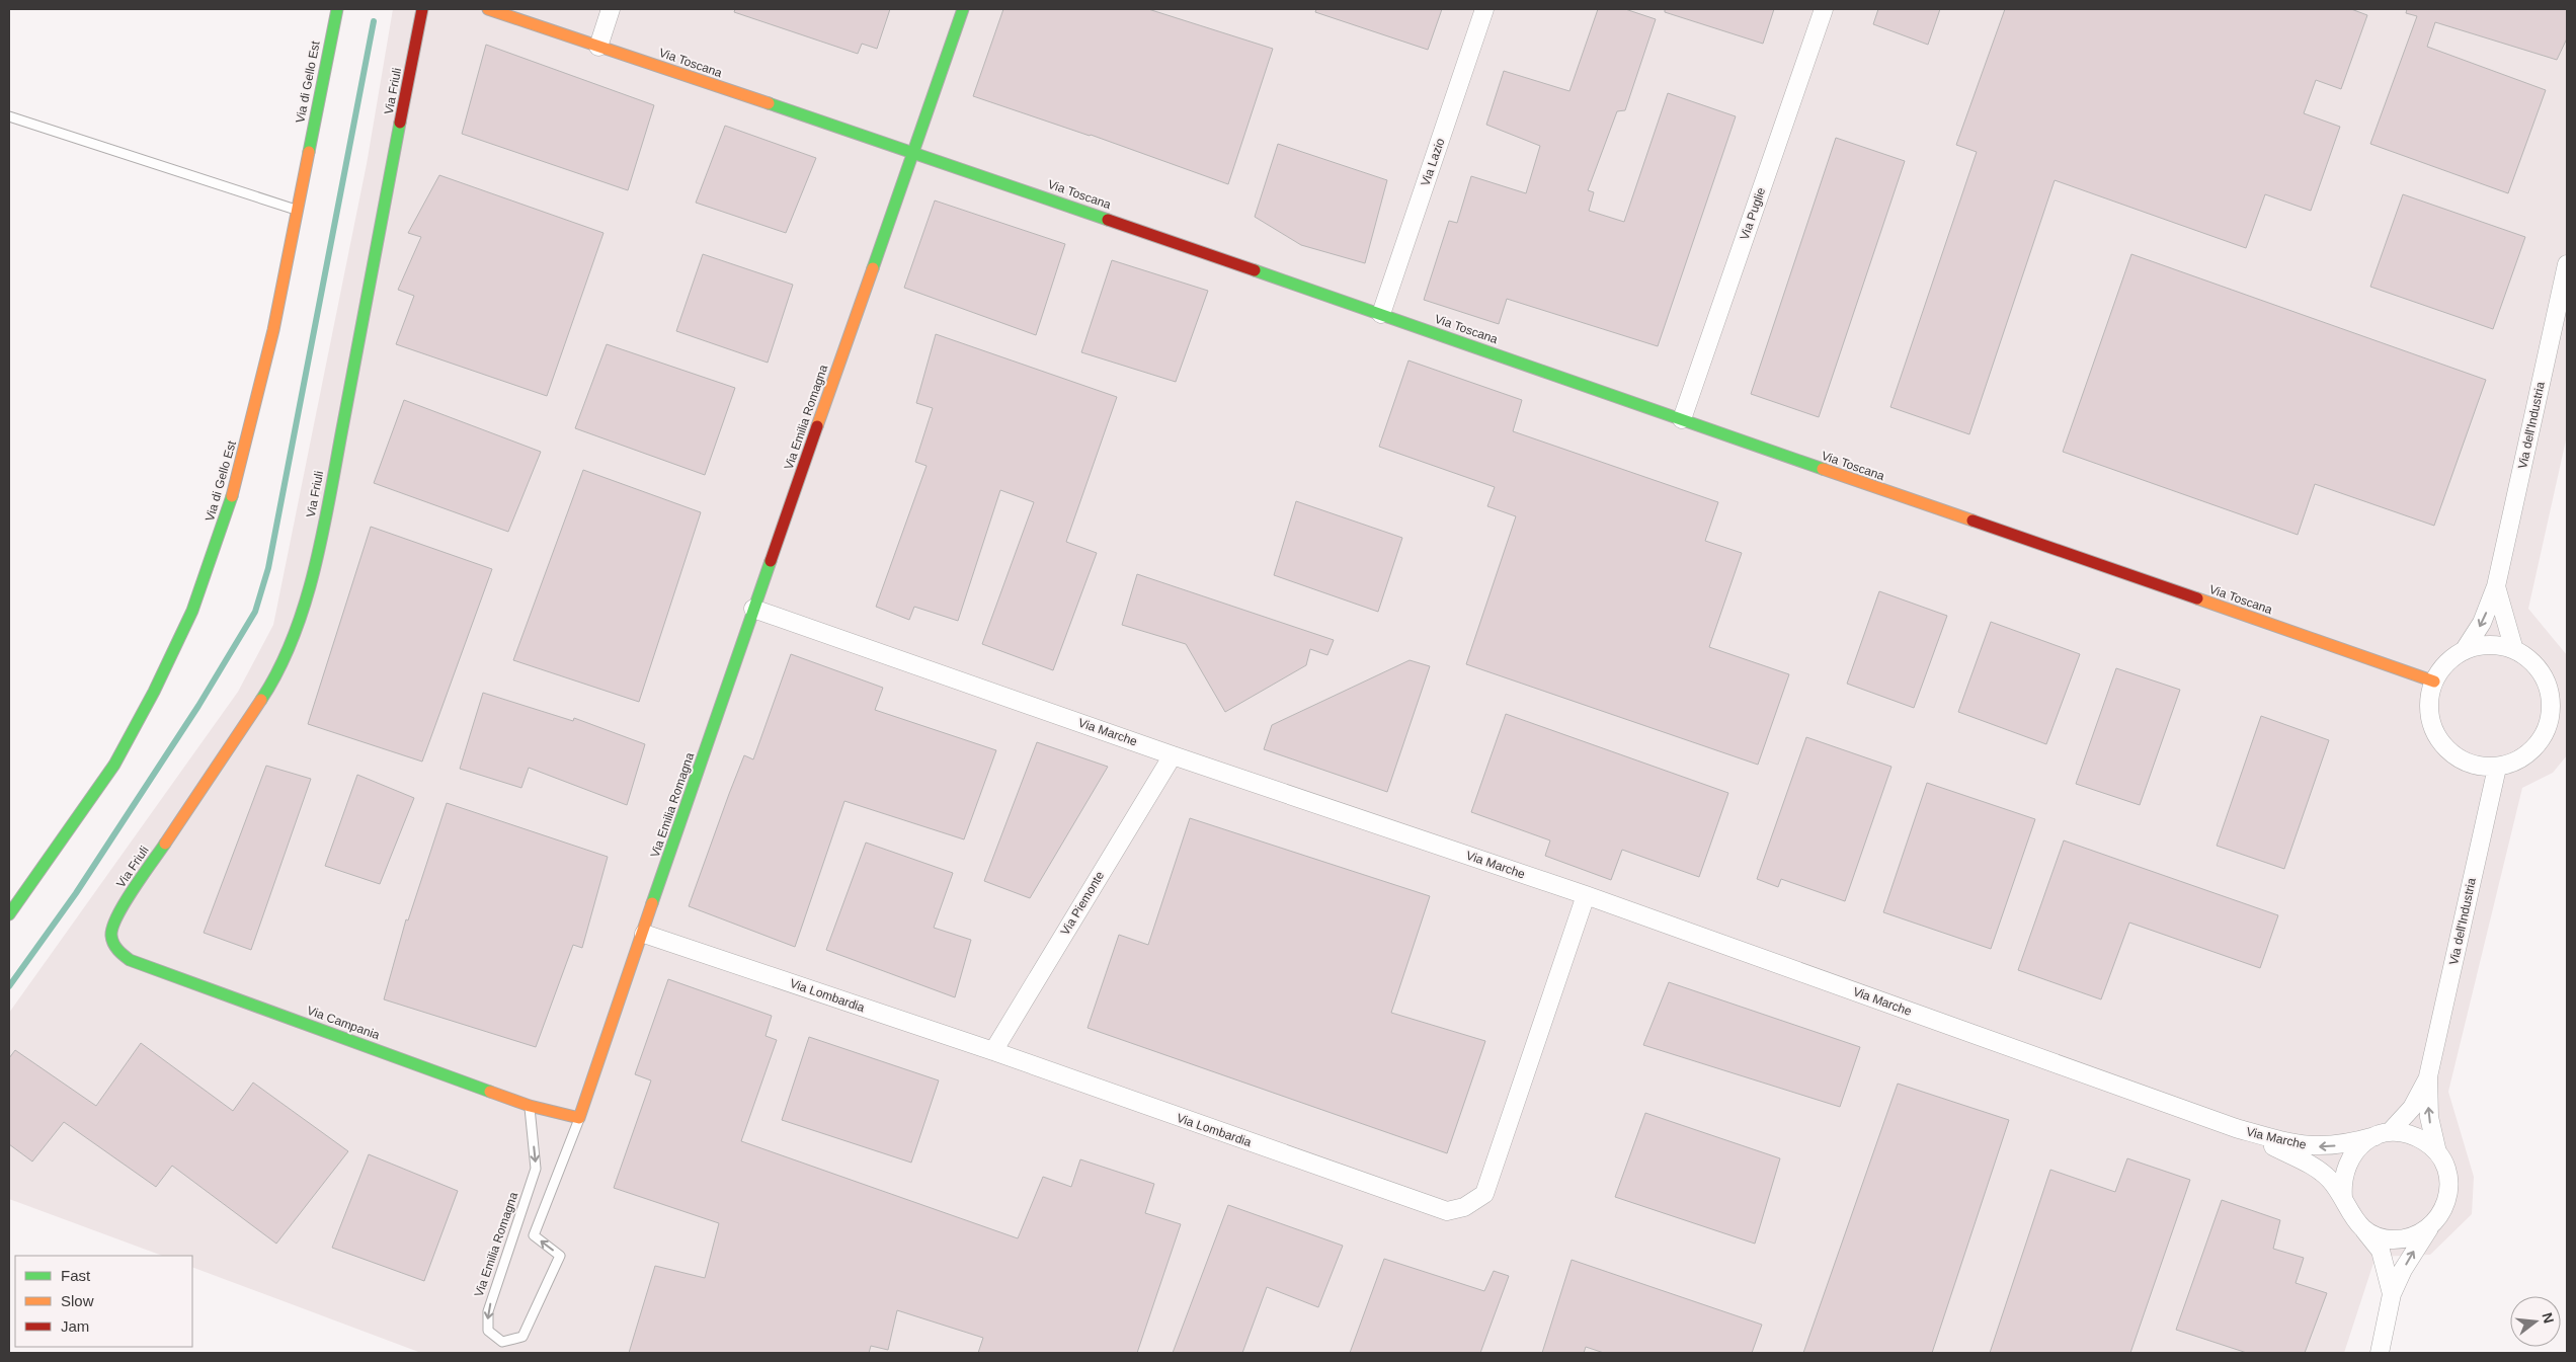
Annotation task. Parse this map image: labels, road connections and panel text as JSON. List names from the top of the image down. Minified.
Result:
{"streets":{"street":["Via Toscana","Via di Gello Est","Via Friuli","Via Lazio","Via Puglie","Via Emilia Romagna","Via dell'Industria","Via Marche","Via Piemonte","Via Lombardia","Via Campania"]},"crossings":[["Via Toscana","Via Lazio"],["Via Toscana","Via Puglie"],["Via Toscana","Via Emilia Romagna"],["Via Toscana","Via dell'Industria"],["Via Friuli","Via Campania"],["Via Emilia Romagna","Via Marche"],["Via Emilia Romagna","Via Lombardia"],["Via Emilia Romagna","Via Campania"],["Via dell'Industria","Via Marche"],["Via Marche","Via Piemonte"],["Via Marche","Via Lombardia"],["Via Piemonte","Via Lombardia"]],"legend":["Fast","Slow","Jam"],"north":"right"}
